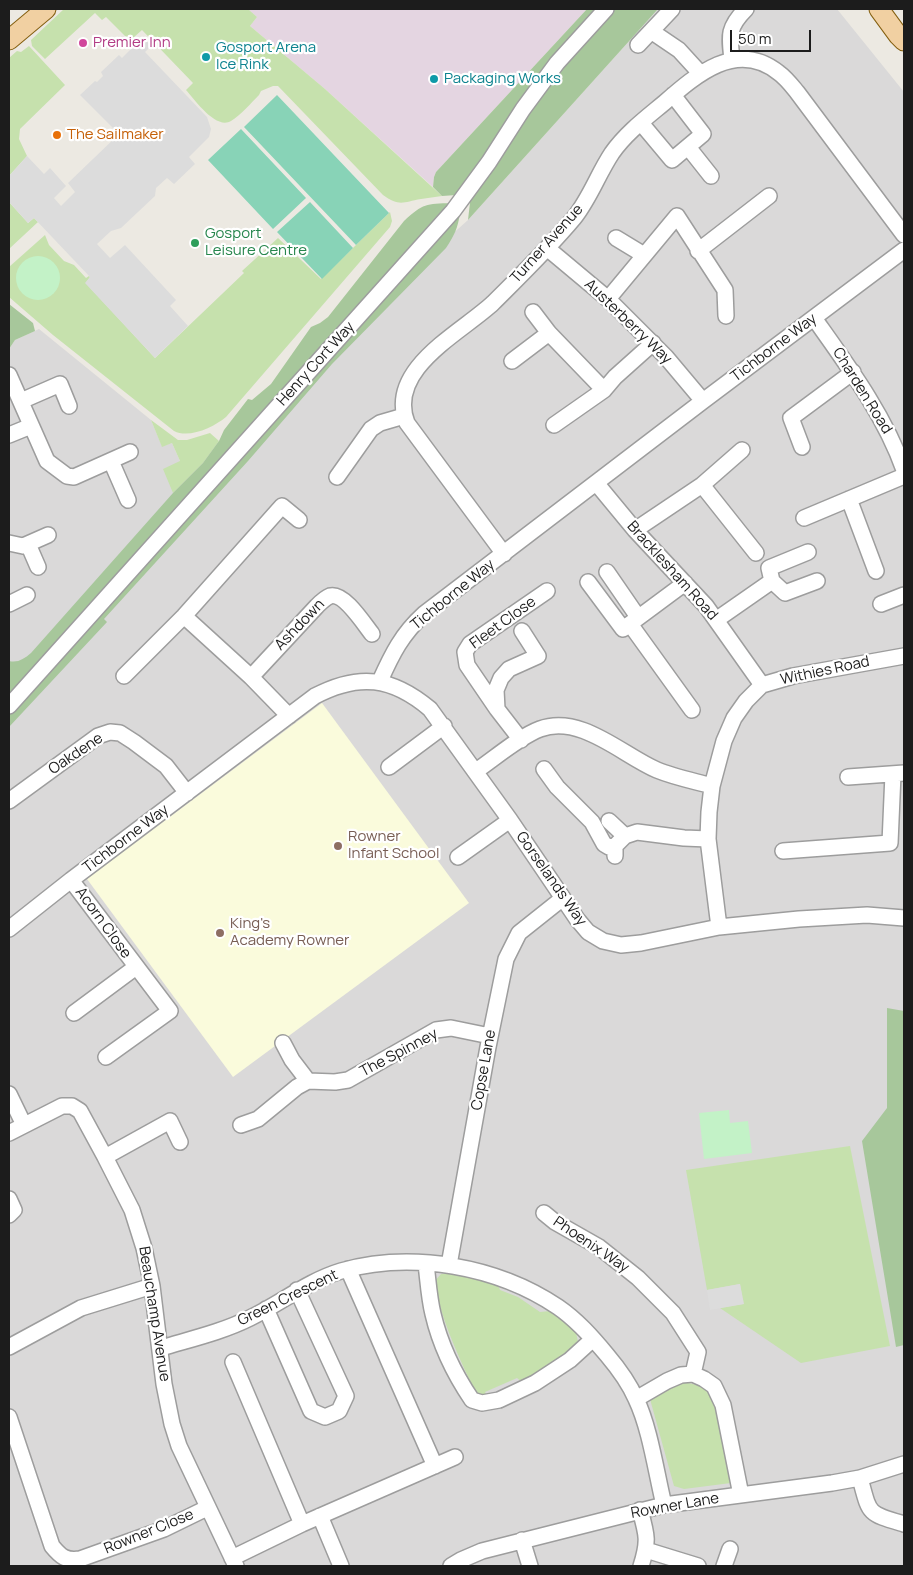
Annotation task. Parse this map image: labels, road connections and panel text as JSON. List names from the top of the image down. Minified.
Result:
{"streets":{"street":["Turner Avenue","Austerberry Way","Tichborne Way","Henry Cort Way","Charden Road","Bracklesham Road","Fleet Close","Ashdown","Withies Road","Oakdene","Gorselands Way","Acorn Close","The Spinney","Copse Lane","Phoenix Way","Green Crescent","Beauchamp Avenue","Rowner Lane","Rowner Close"]},"crossings":[["Turner Avenue","Austerberry Way"],["Austerberry Way","Tichborne Way"],["Tichborne Way","Charden Road"],["Tichborne Way","Bracklesham Road"],["Tichborne Way","Oakdene"],["Tichborne Way","Gorselands Way"],["Tichborne Way","Acorn Close"],["Bracklesham Road","Withies Road"],["Withies Road","Gorselands Way"],["Gorselands Way","Copse Lane"],["The Spinney","Copse Lane"],["Copse Lane","Green Crescent"],["Green Crescent","Beauchamp Avenue"],["Green Crescent","Rowner Lane"],["Beauchamp Avenue","Rowner Close"]],"places":["Premier Inn","Gosport Arena Ice Rink","Packaging Works","The Sailmaker","Gosport Leisure Centre","Rowner Infant School","King's Academy Rowner"],"scale_bar":"50 m"}
